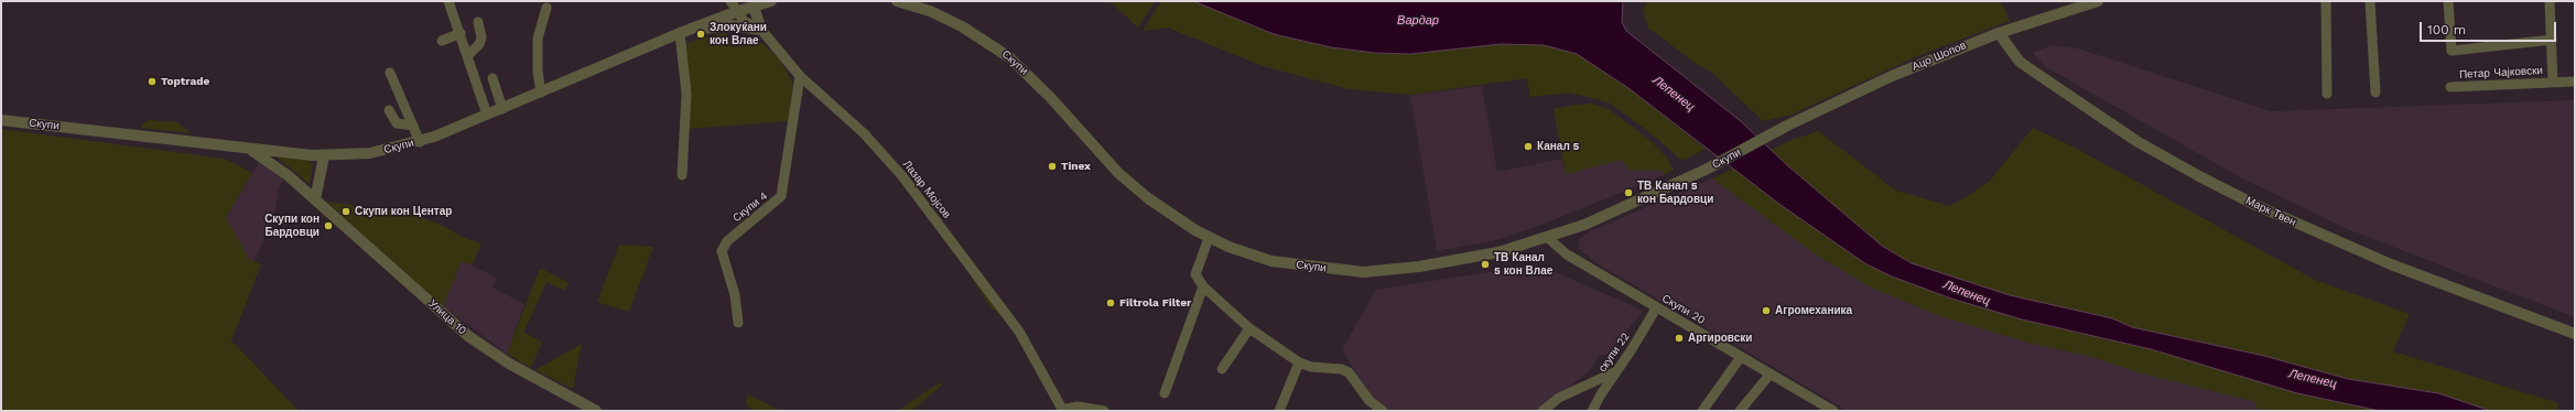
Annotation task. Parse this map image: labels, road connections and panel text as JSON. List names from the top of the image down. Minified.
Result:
{"streets":{"street":["Ацо Шопов","Скупи","Петар Чајковски","Лазар Мојсов","Cкупи 4","Марк Твен","Скупи 20","Улица 10","скупи 22"]},"crossings":[["Ацо Шопов","Скупи"],["Ацо Шопов","Марк Твен"],["Скупи","Лазар Мојсов"],["Скупи","Скупи 20"],["Скупи","Улица 10"],["Лазар Мојсов","Cкупи 4"],["Скупи 20","скупи 22"]],"water":["Вардар","Лепенец"],"places":["Злокуќани кон Влае","Toptrade","Канал 5","Tinex","ТВ Канал 5 кон Бардовци","Скупи кон Центар","Скупи кон Бардовци","ТВ Канал 5 кон Влае","Filtrola Filter","Агромеханика","Аргировски"],"scale_bar":"100 m"}
